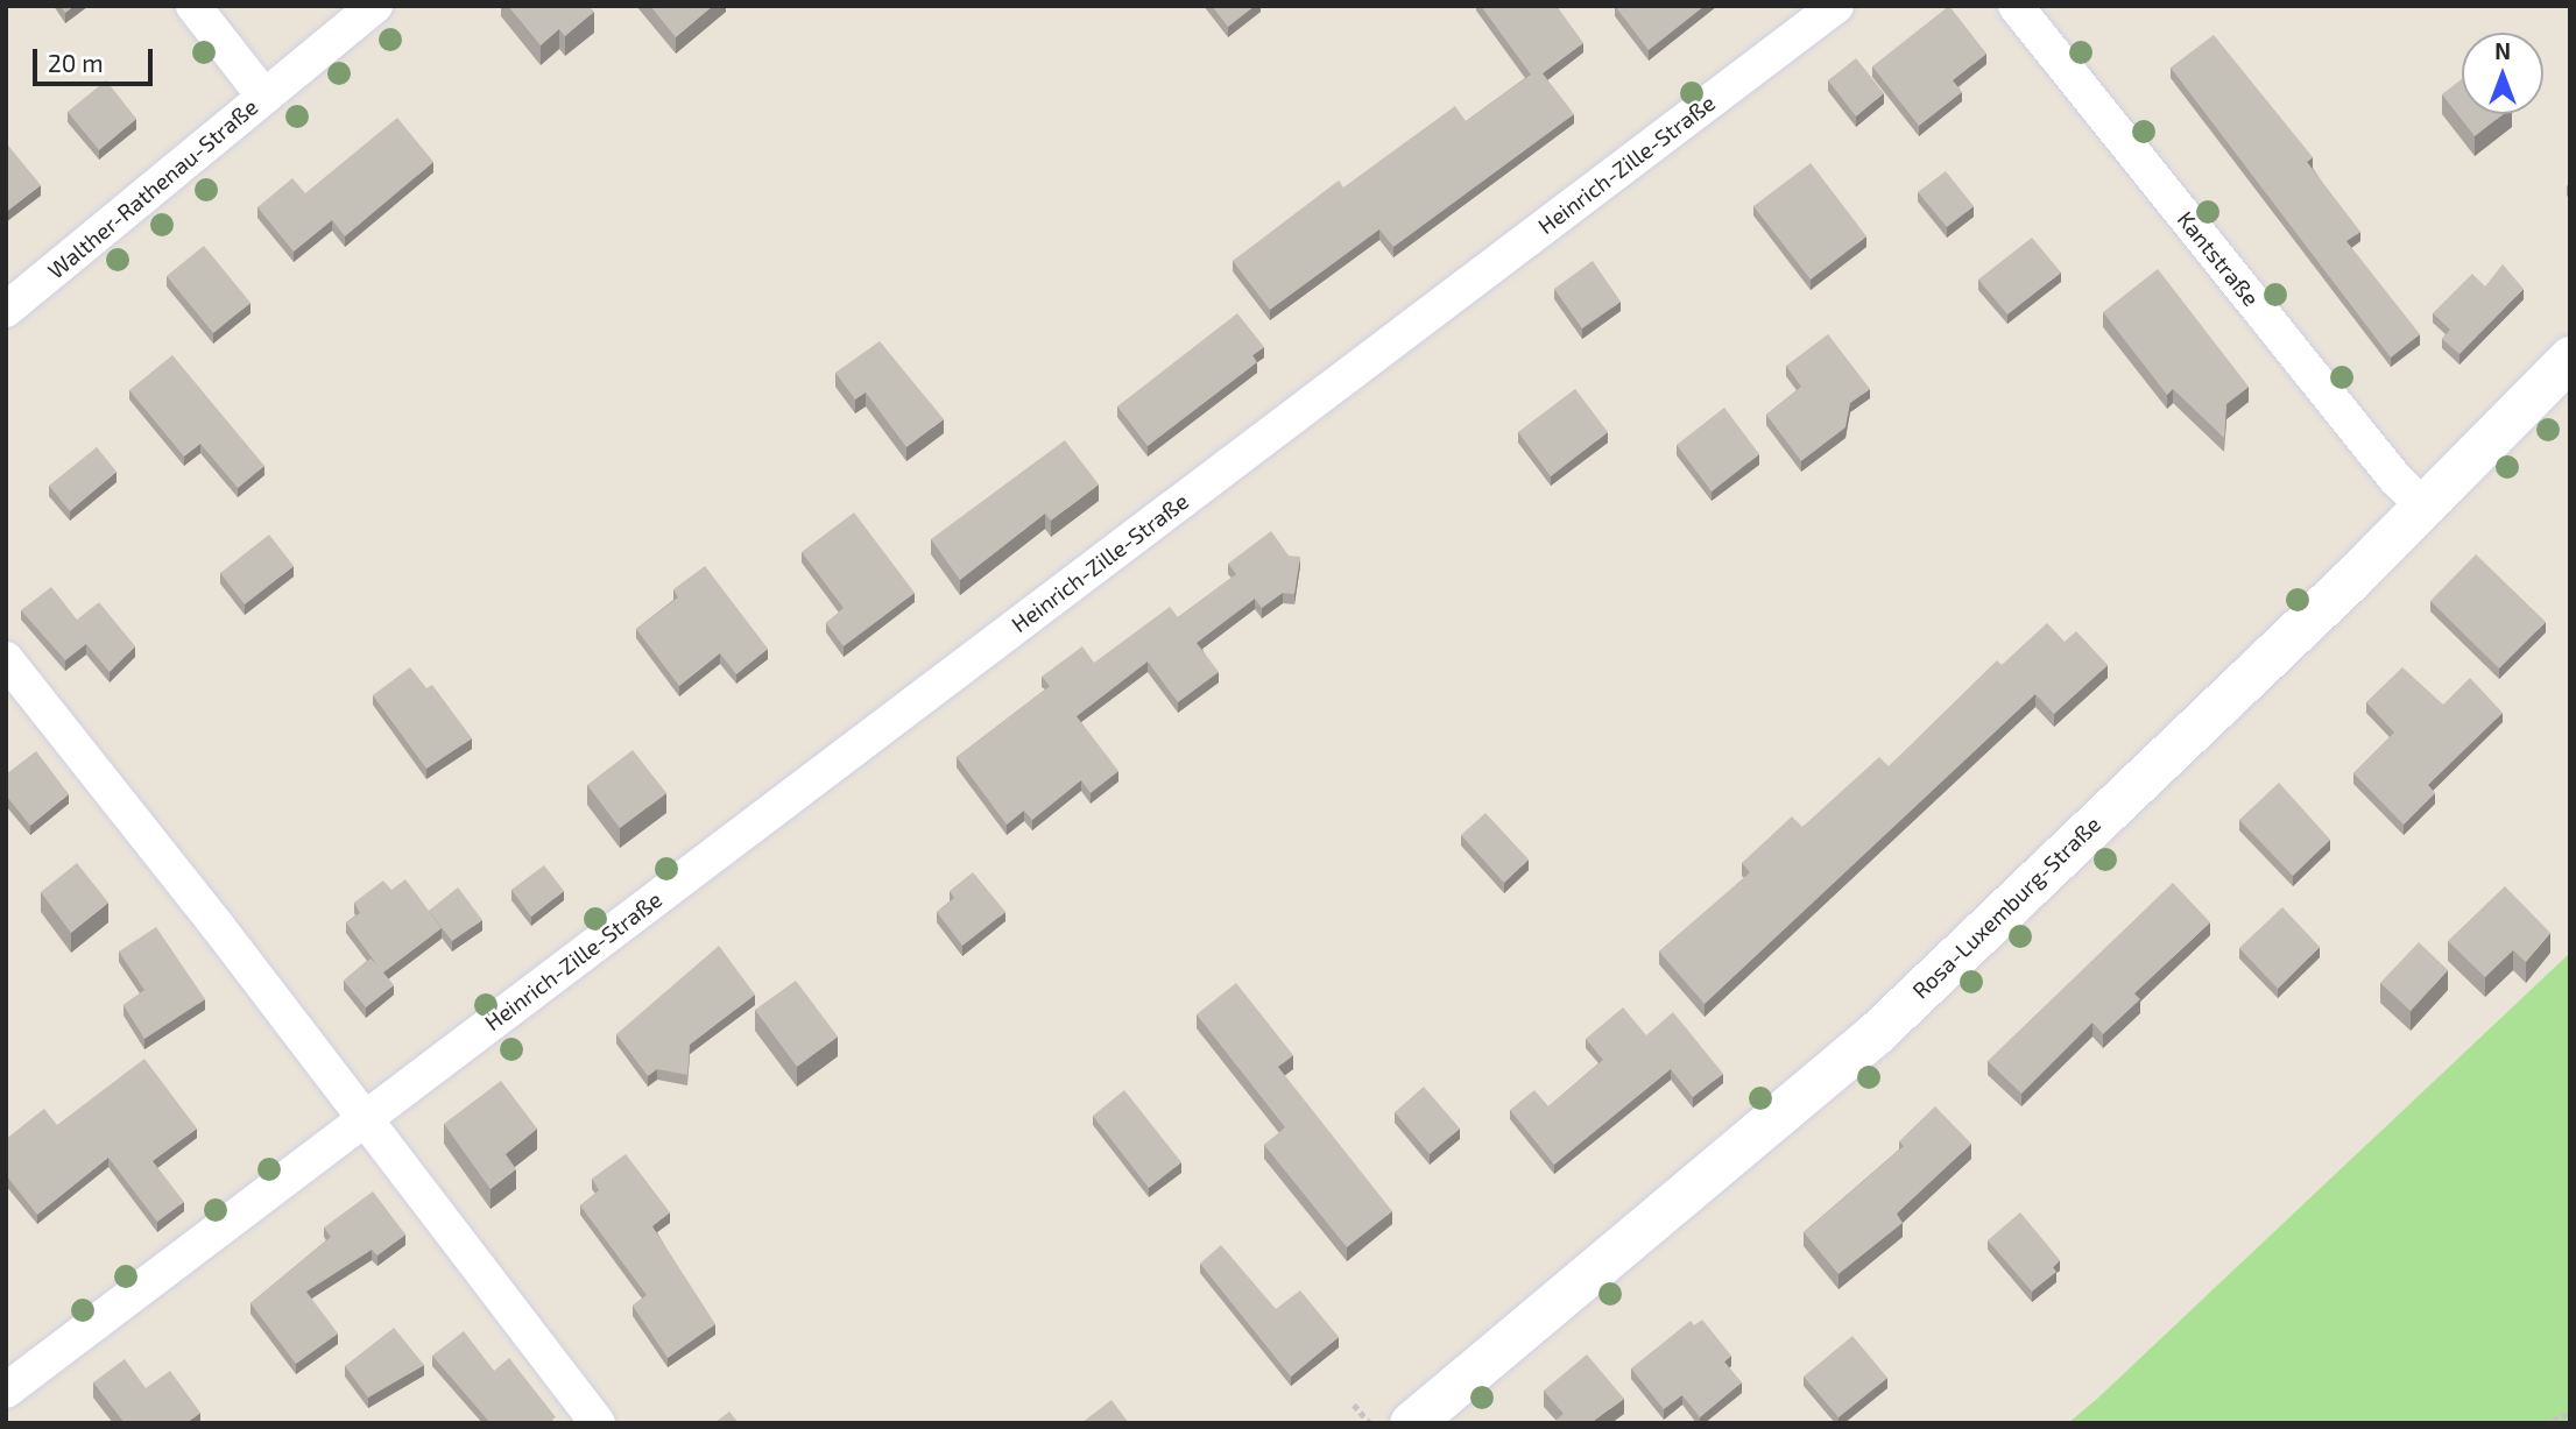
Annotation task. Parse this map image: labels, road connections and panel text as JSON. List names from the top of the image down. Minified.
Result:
{"streets":{"street":["Heinrich-Zille-Straße","Walther-Rathenau-Straße","Kantstraße","Rosa-Luxemburg-Straße"]},"crossings":[["Kantstraße","Rosa-Luxemburg-Straße"]],"scale_bar":"20 m","north":"top"}
